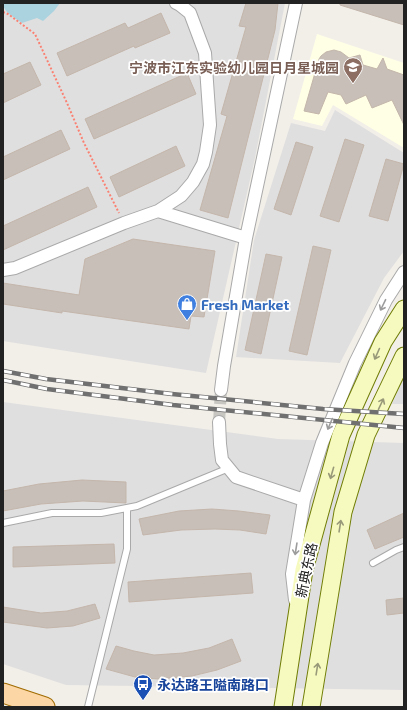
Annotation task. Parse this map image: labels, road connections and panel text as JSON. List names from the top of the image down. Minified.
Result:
{"streets":{"main road":["新典东路"]},"places":{"school or university":["宁波市江东实验幼儿园日月星城园"],"shop":["Fresh Market"],"bus stop":["永达路王隘南路口"]}}
